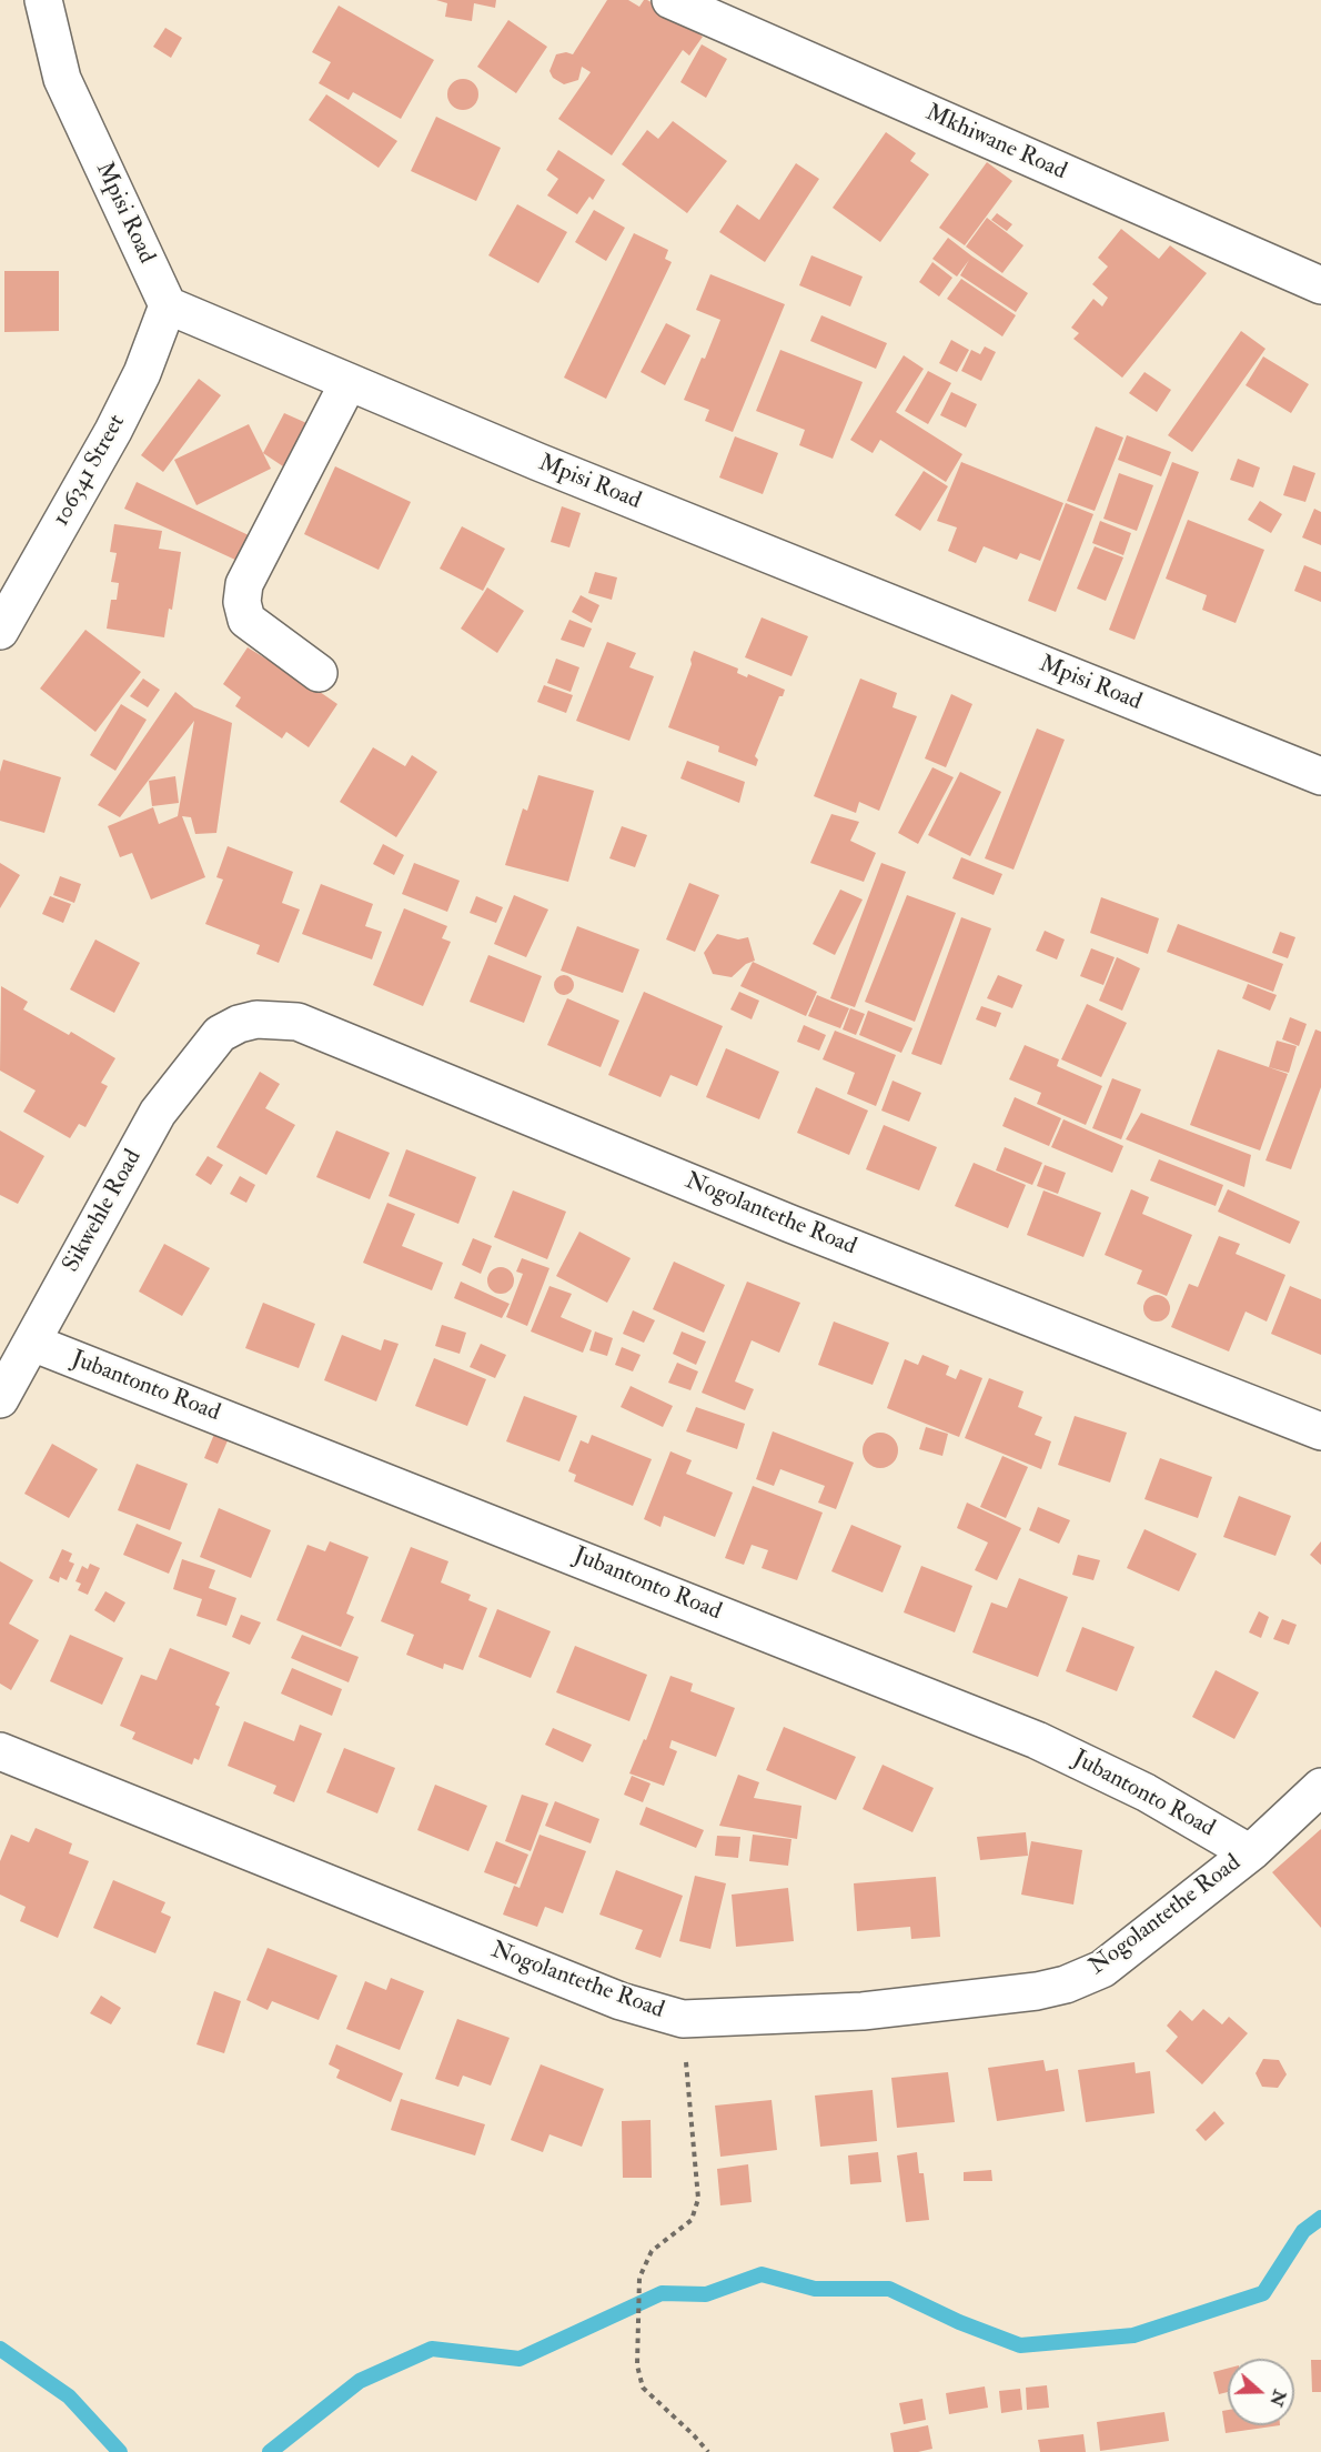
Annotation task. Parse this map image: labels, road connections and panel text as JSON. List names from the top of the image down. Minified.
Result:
{"streets":{"street":["Mkhiwane Road","Mpisi Road","106341 Street","Sikwehle Road","Nogolantethe Road","Jubantonto Road"]},"crossings":[["Mpisi Road","106341 Street"],["Sikwehle Road","Nogolantethe Road"],["Sikwehle Road","Jubantonto Road"],["Nogolantethe Road","Jubantonto Road"]],"north":"right"}
